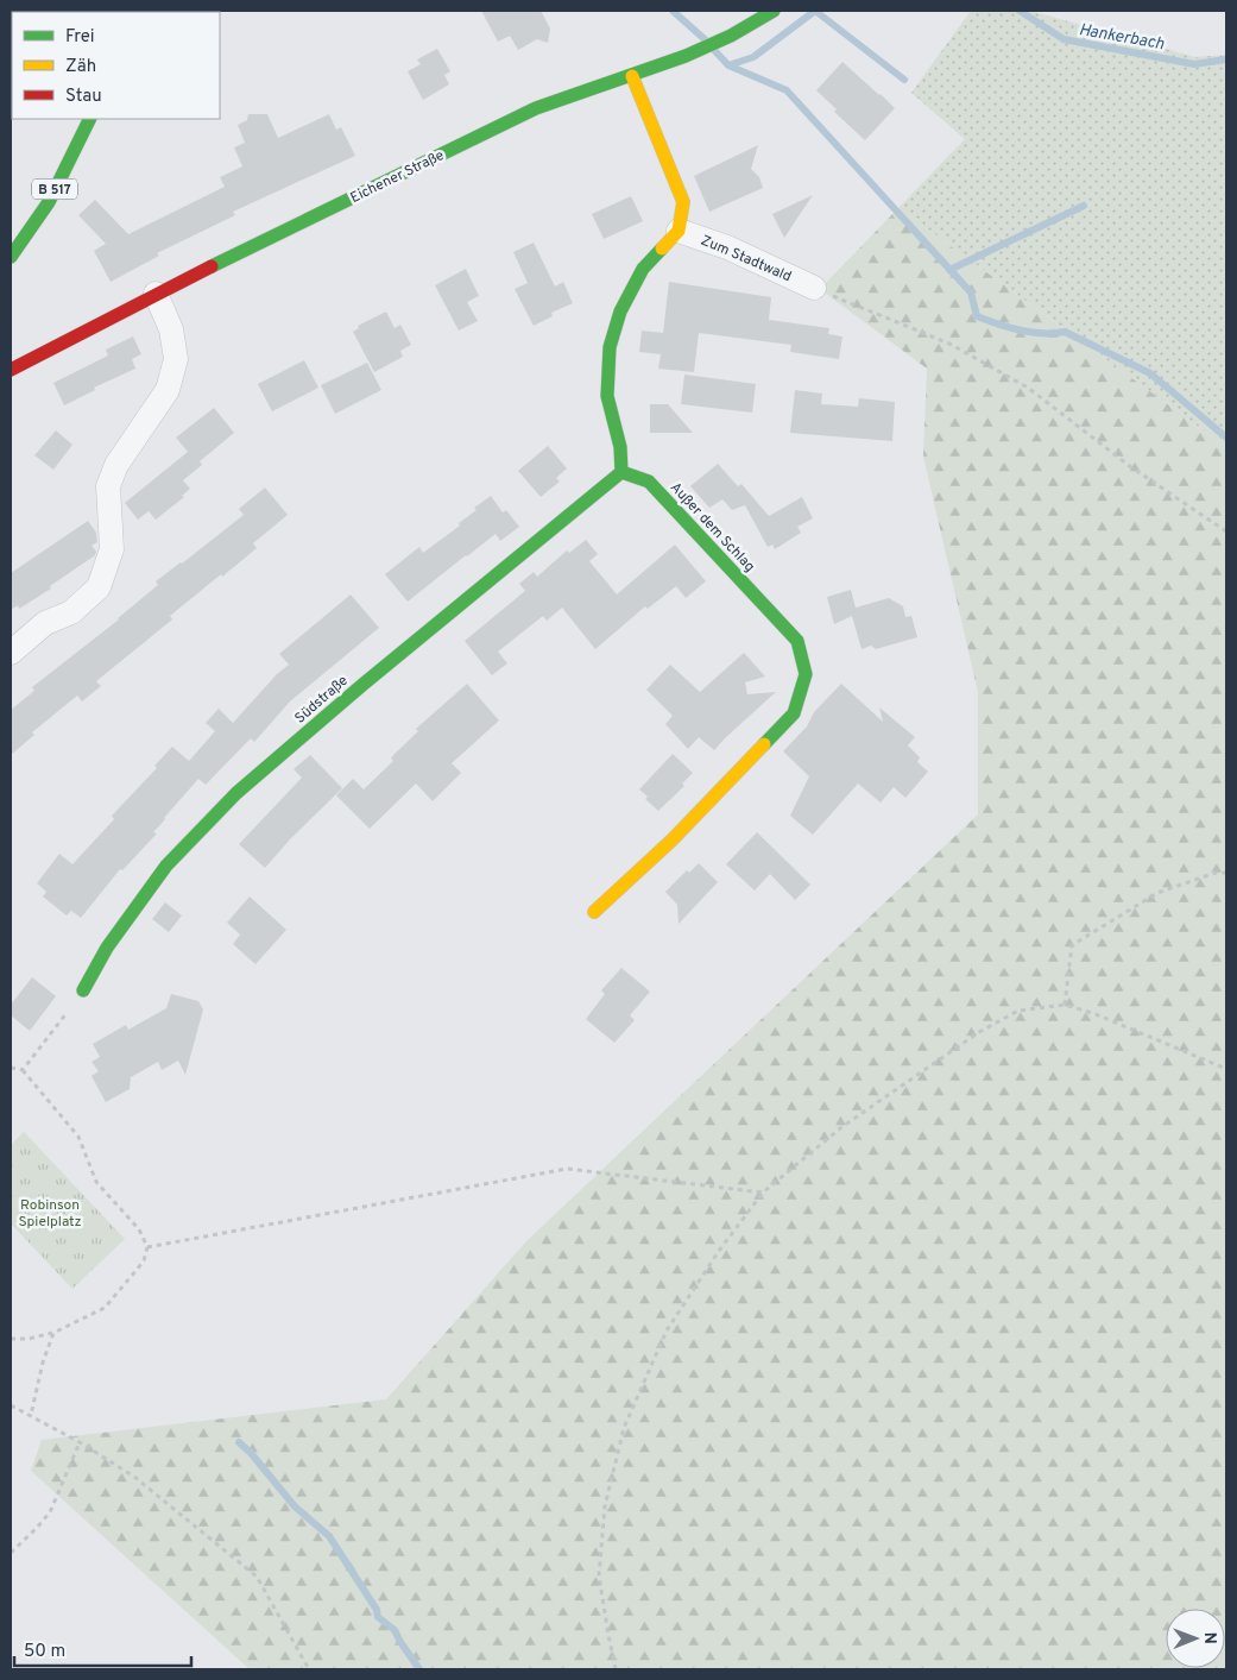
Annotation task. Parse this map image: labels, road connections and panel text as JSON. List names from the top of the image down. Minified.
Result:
{"streets":{"street":["Eichener Straße","B 517","Zum Stadtwald","Außer dem Schlag","Südstraße"]},"crossings":[["Außer dem Schlag","Südstraße"]],"water":["Hankerbach"],"parks":["Robinson Spielplatz"],"legend":["Frei","Zäh","Stau"],"scale_bar":"50 m","north":"right"}
